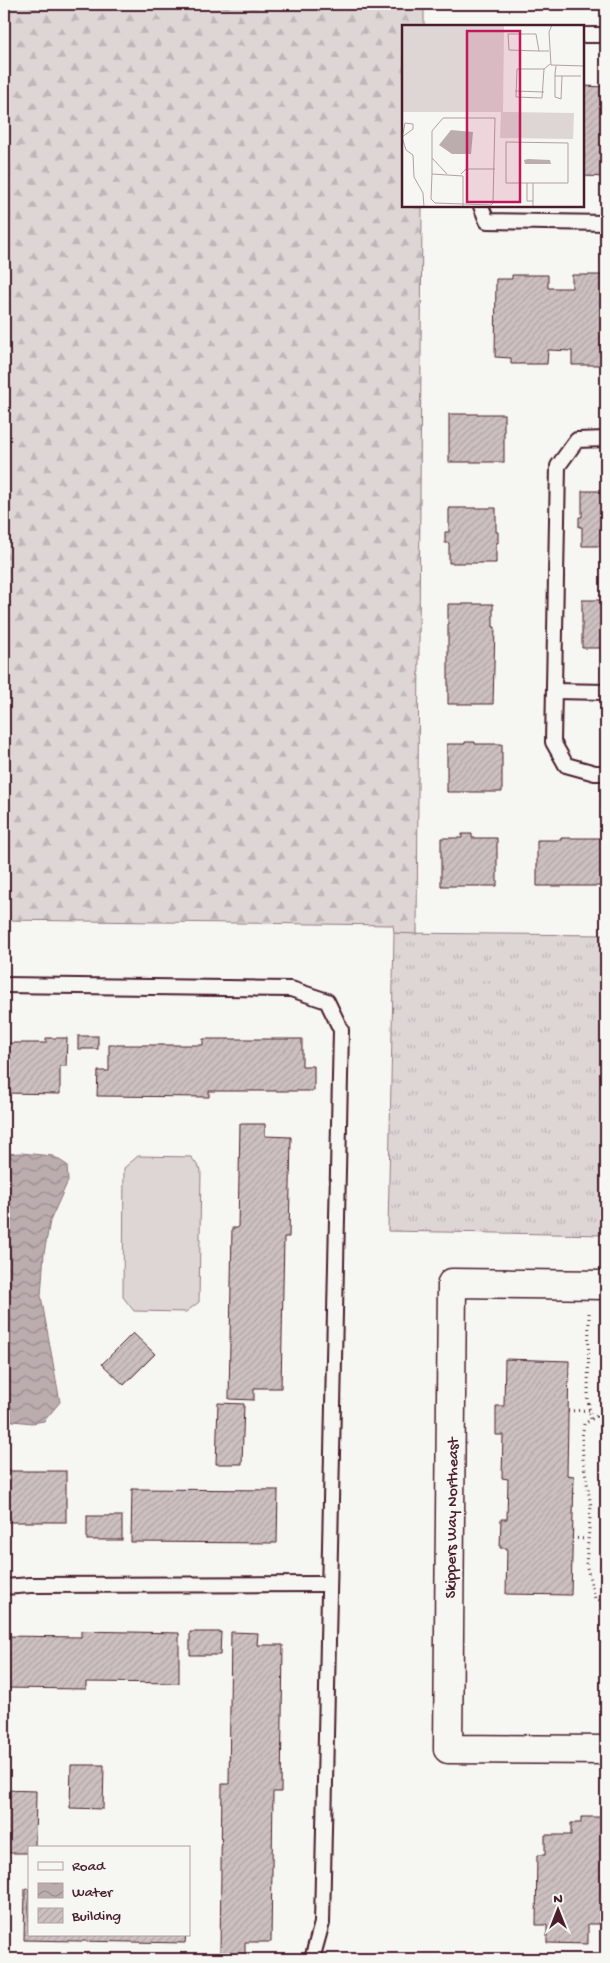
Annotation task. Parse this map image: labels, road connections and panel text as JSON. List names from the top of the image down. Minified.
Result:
{"streets":{"street":["Skippers Way Northeast"]},"legend":["Road","Water","Building"],"north":"top"}
